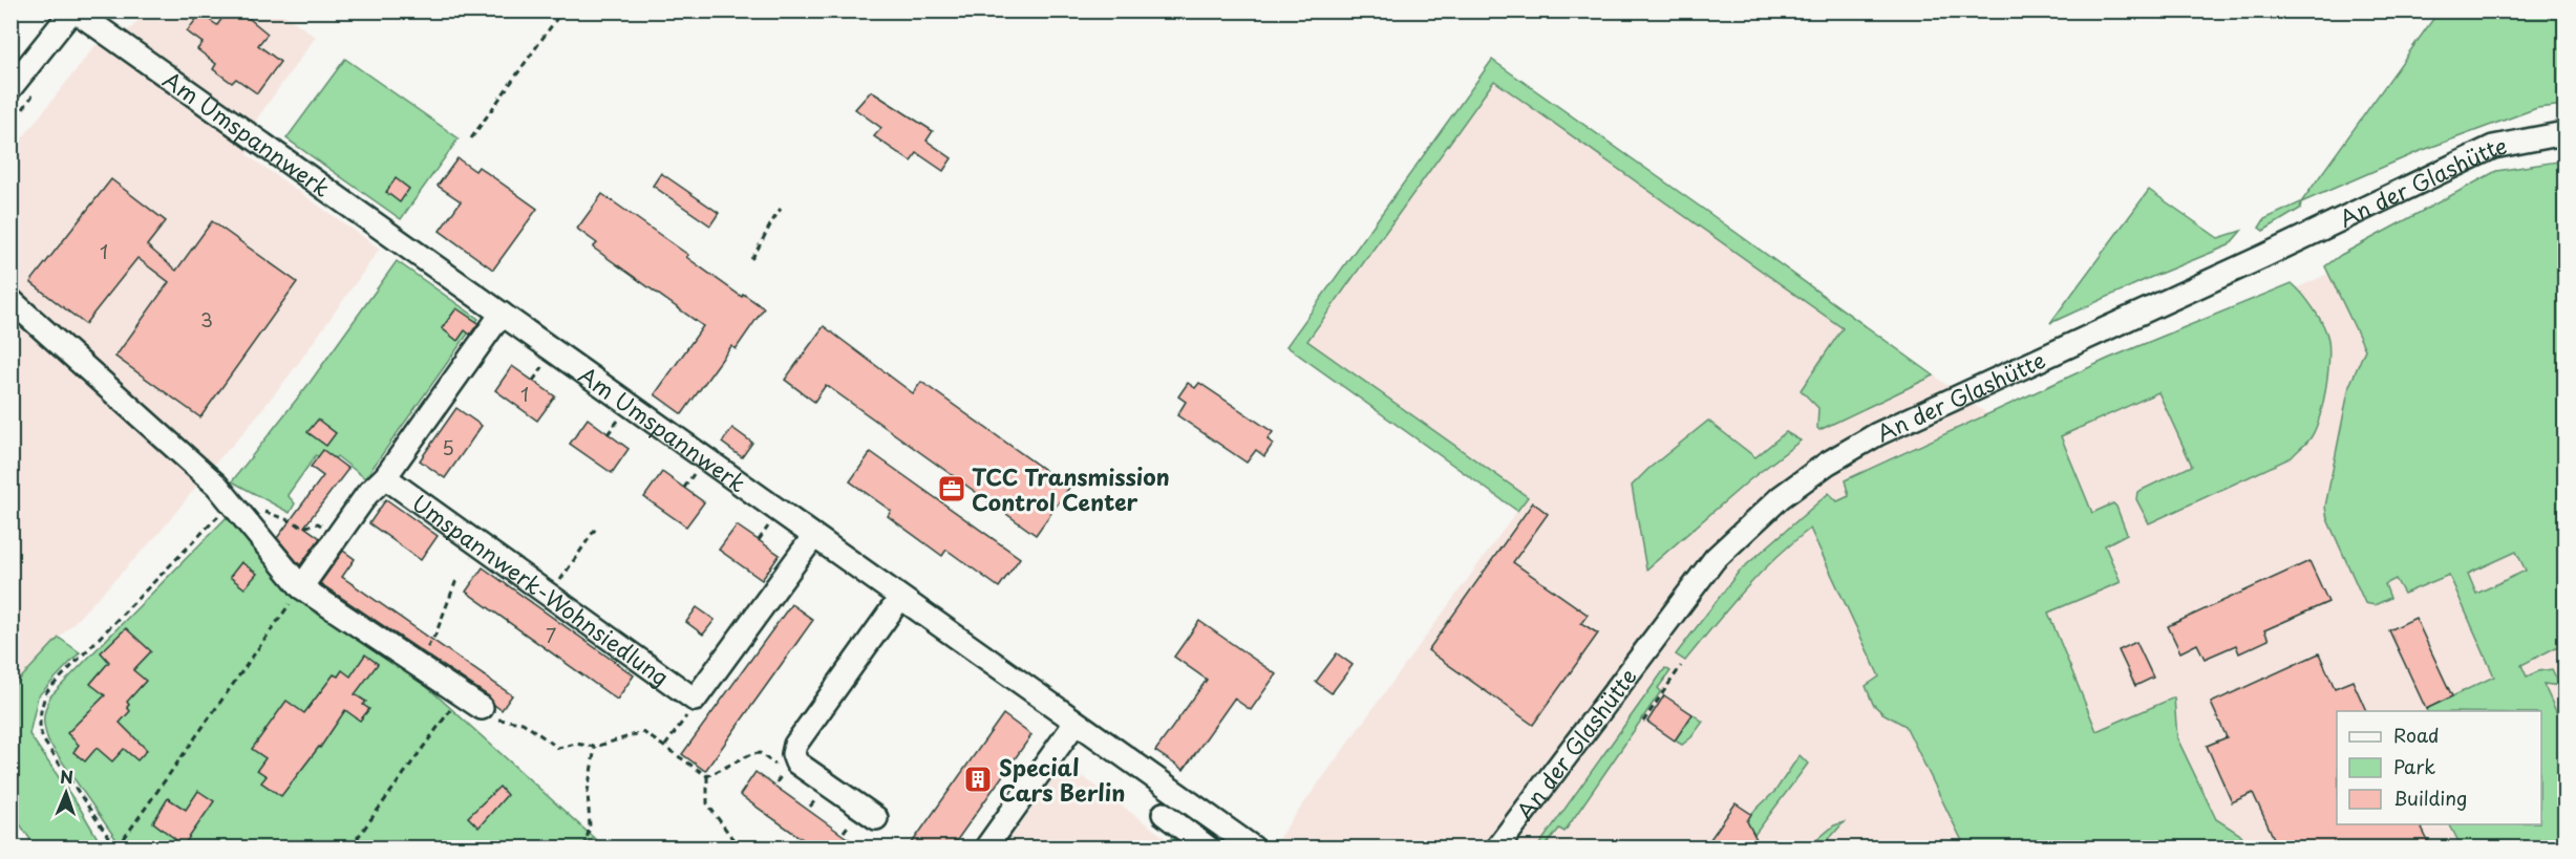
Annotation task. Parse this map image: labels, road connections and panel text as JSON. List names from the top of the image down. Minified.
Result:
{"streets":{"street":["Am Umspannwerk","An der Glashütte","Umspannwerk-Wohnsiedlung"]},"places":{"office":["TCC Transmission Control Center"],"building":["Special Cars Berlin"]},"house_numbers":["1","3","1","5","7"],"legend":["Road","Park","Building"],"north":"top"}
